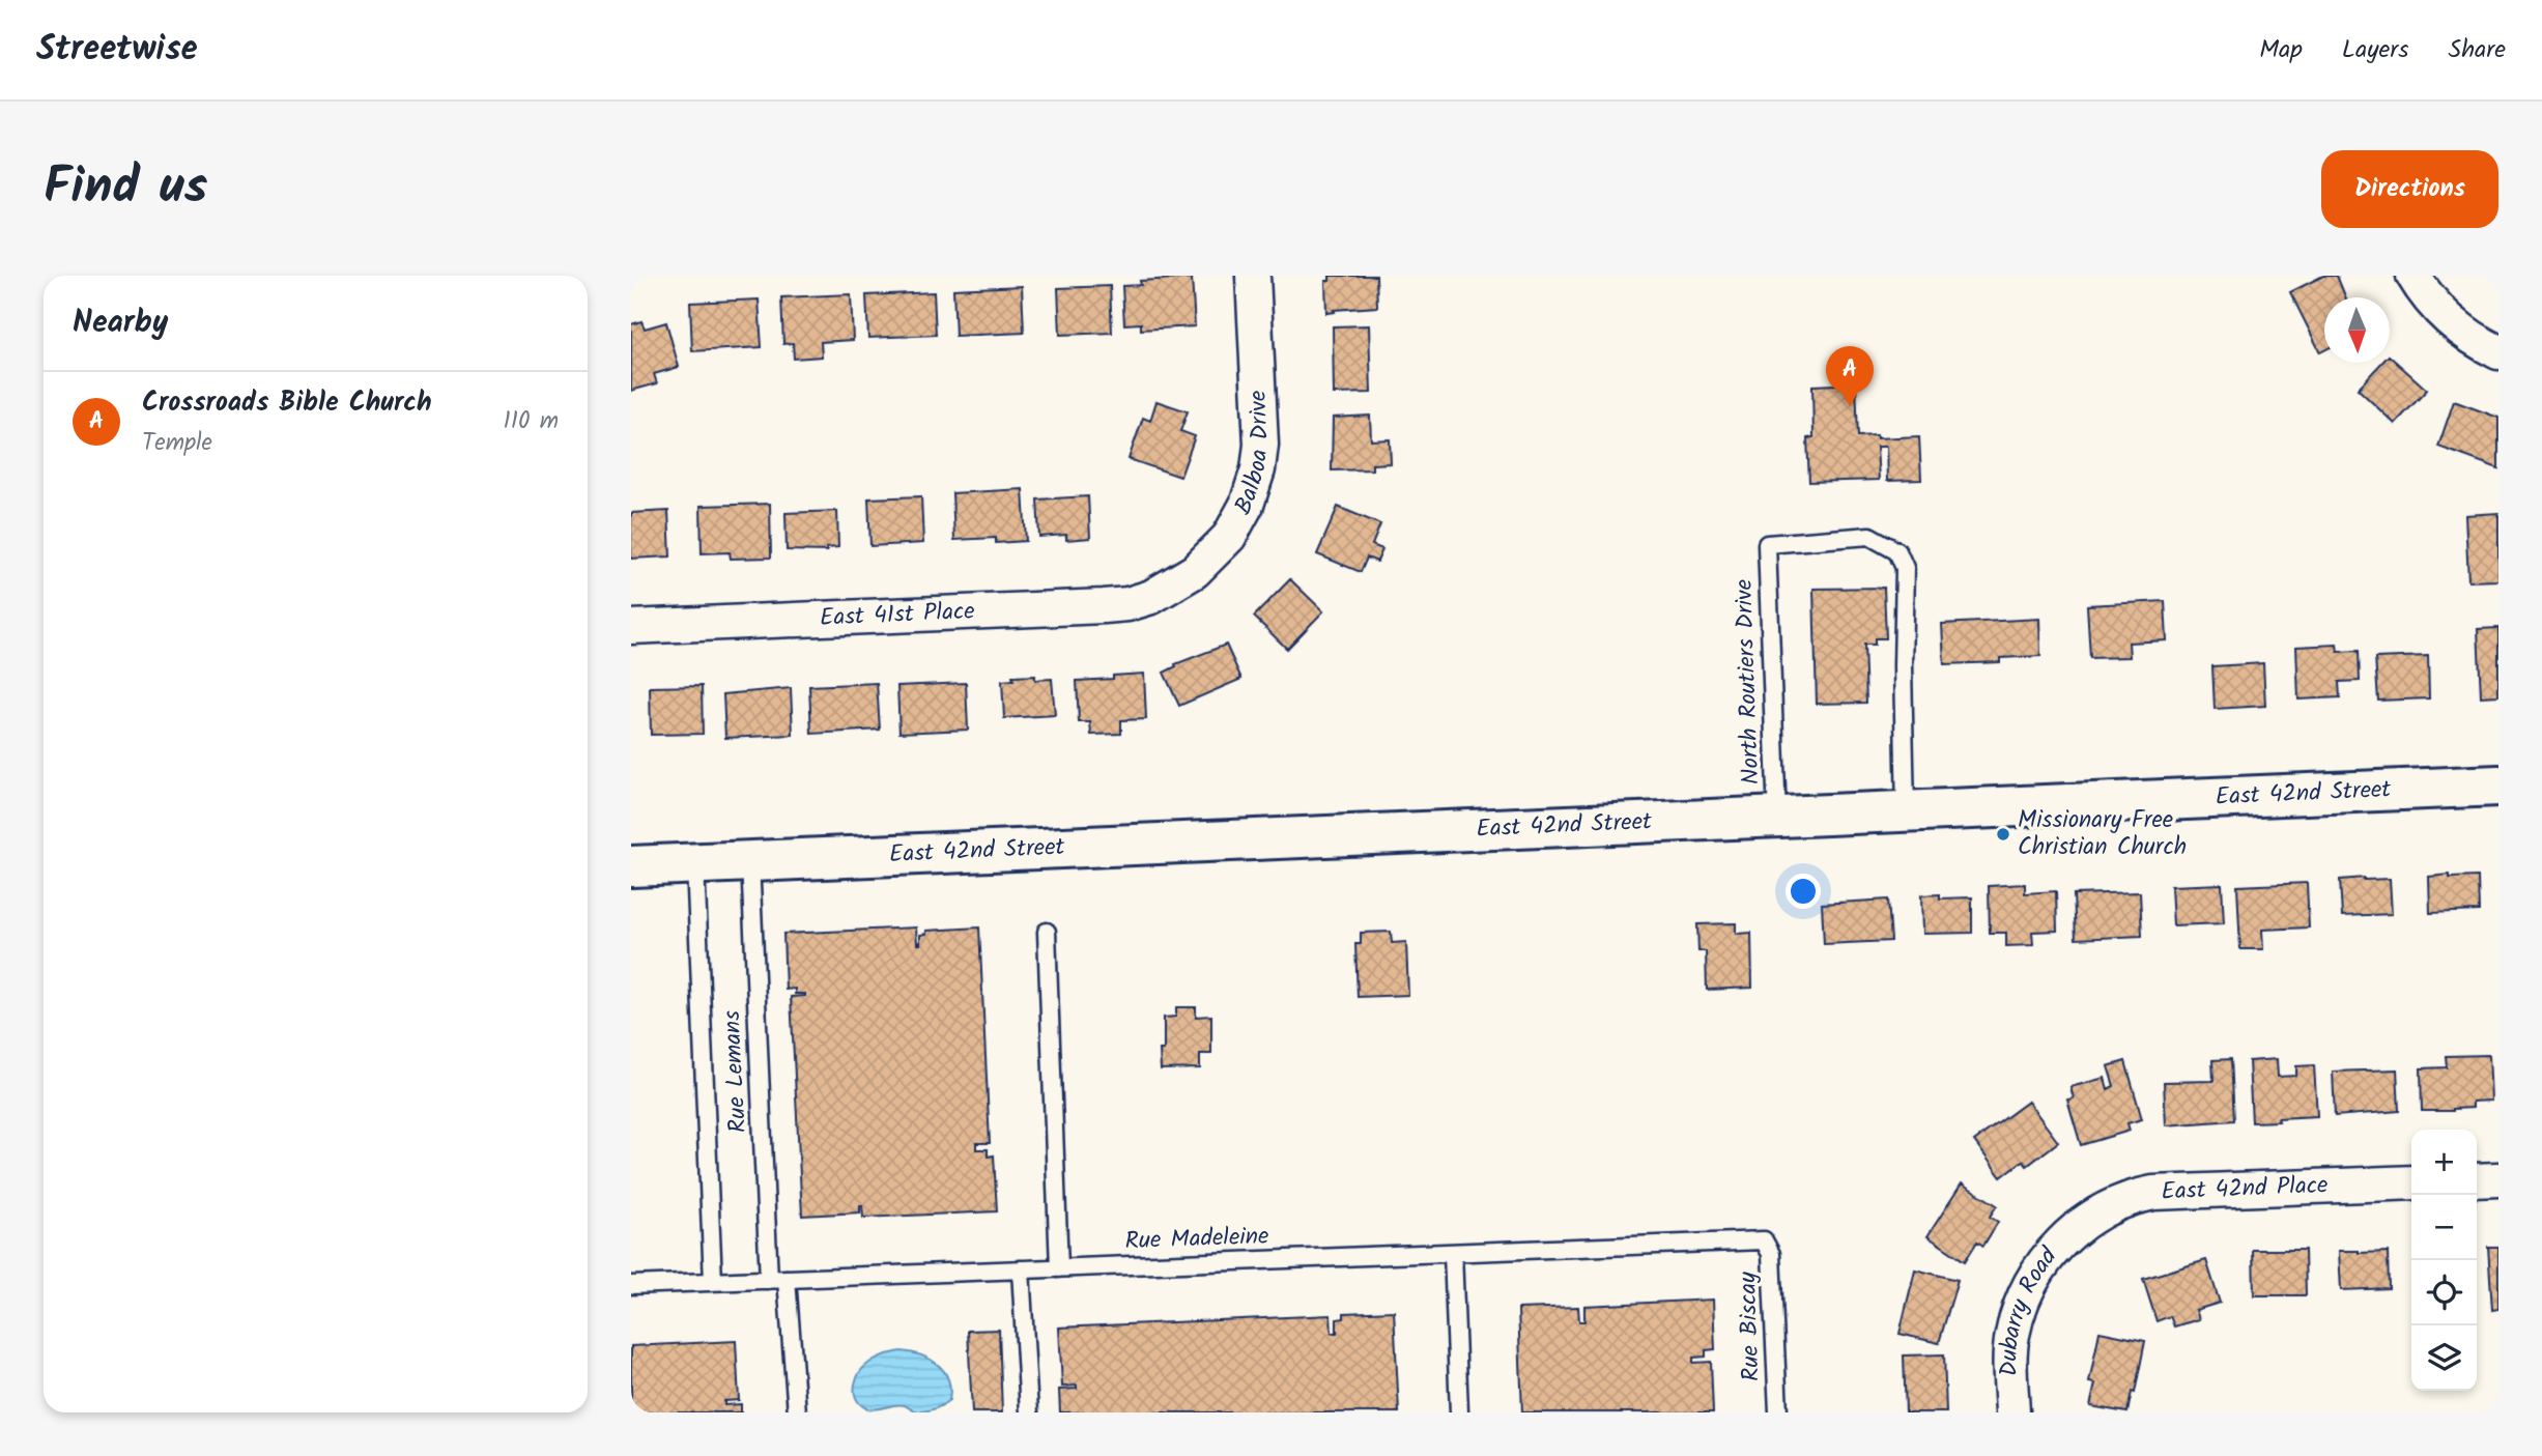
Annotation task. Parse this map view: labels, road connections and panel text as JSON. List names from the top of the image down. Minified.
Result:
{"streets":{"street":["Balboa Drive","East 41st Place","East 42nd Street","East 42nd Place","Dubarry Road"],"lane":["North Routiers Drive","Rue Lemans","Rue Madeleine","Rue Biscay"]},"crossings":[["Balboa Drive","East 41st Place"],["North Routiers Drive","East 42nd Street"],["East 42nd Street","Rue Lemans"],["Rue Lemans","Rue Madeleine"],["East 42nd Place","Dubarry Road"],["Rue Madeleine","Rue Biscay"]],"places":["Missionary Free Christian Church"],"north":"bottom","page":{"header":"Streetwise","nav":["Map","Layers","Share"],"title":"Find us","buttons":"Directions","heading":"Nearby","pins":"A","list":[{"mark":"A","name":"Crossroads Bible Church","note":"Temple","value":"110 m"}],"map_buttons":["+","−"]}}
